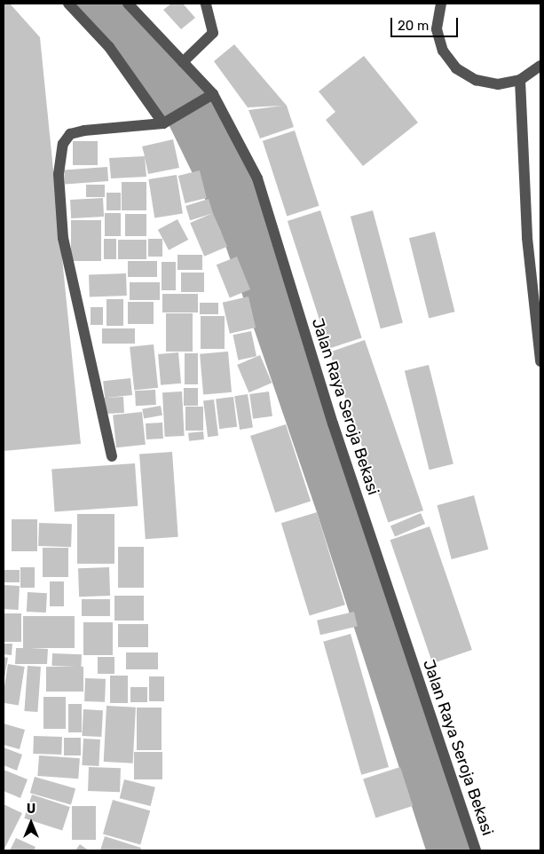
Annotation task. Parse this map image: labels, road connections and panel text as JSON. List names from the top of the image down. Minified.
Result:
{"streets":{"street":["Jalan Raya Seroja Bekasi"]},"scale_bar":"20 m","north":"top"}
